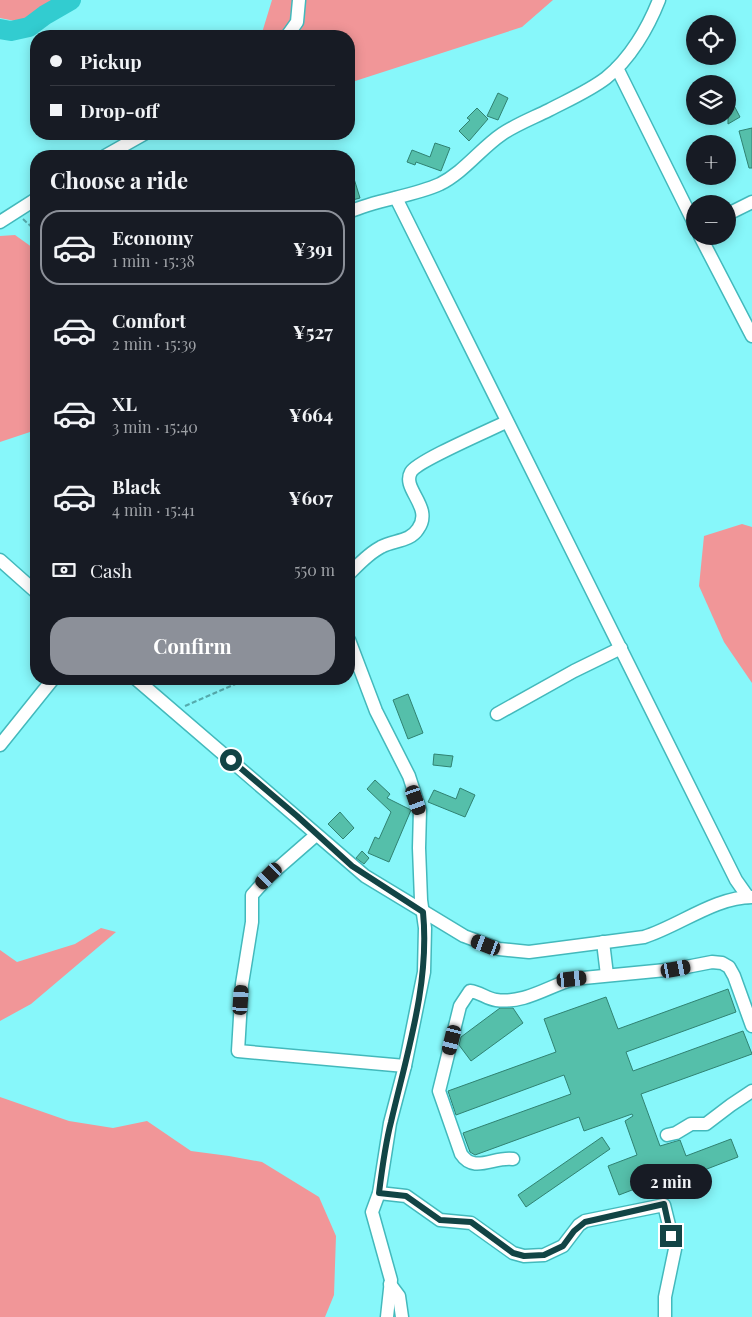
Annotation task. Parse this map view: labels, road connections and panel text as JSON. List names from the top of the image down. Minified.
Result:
{"page":{"map_buttons":["+","−"],"banner":["Pickup","Drop-off"],"heading":"Choose a ride","list":[{"name":"Economy","note":"1 min · 15:38","value":"¥391"},{"name":"Comfort","note":"2 min · 15:39","value":"¥527"},{"name":"XL","note":"3 min · 15:40","value":"¥664"},{"name":"Black","note":"4 min · 15:41","value":"¥607"}],"pay":["Cash","550 m"],"buttons":"Confirm","bubble":"2 min"}}
